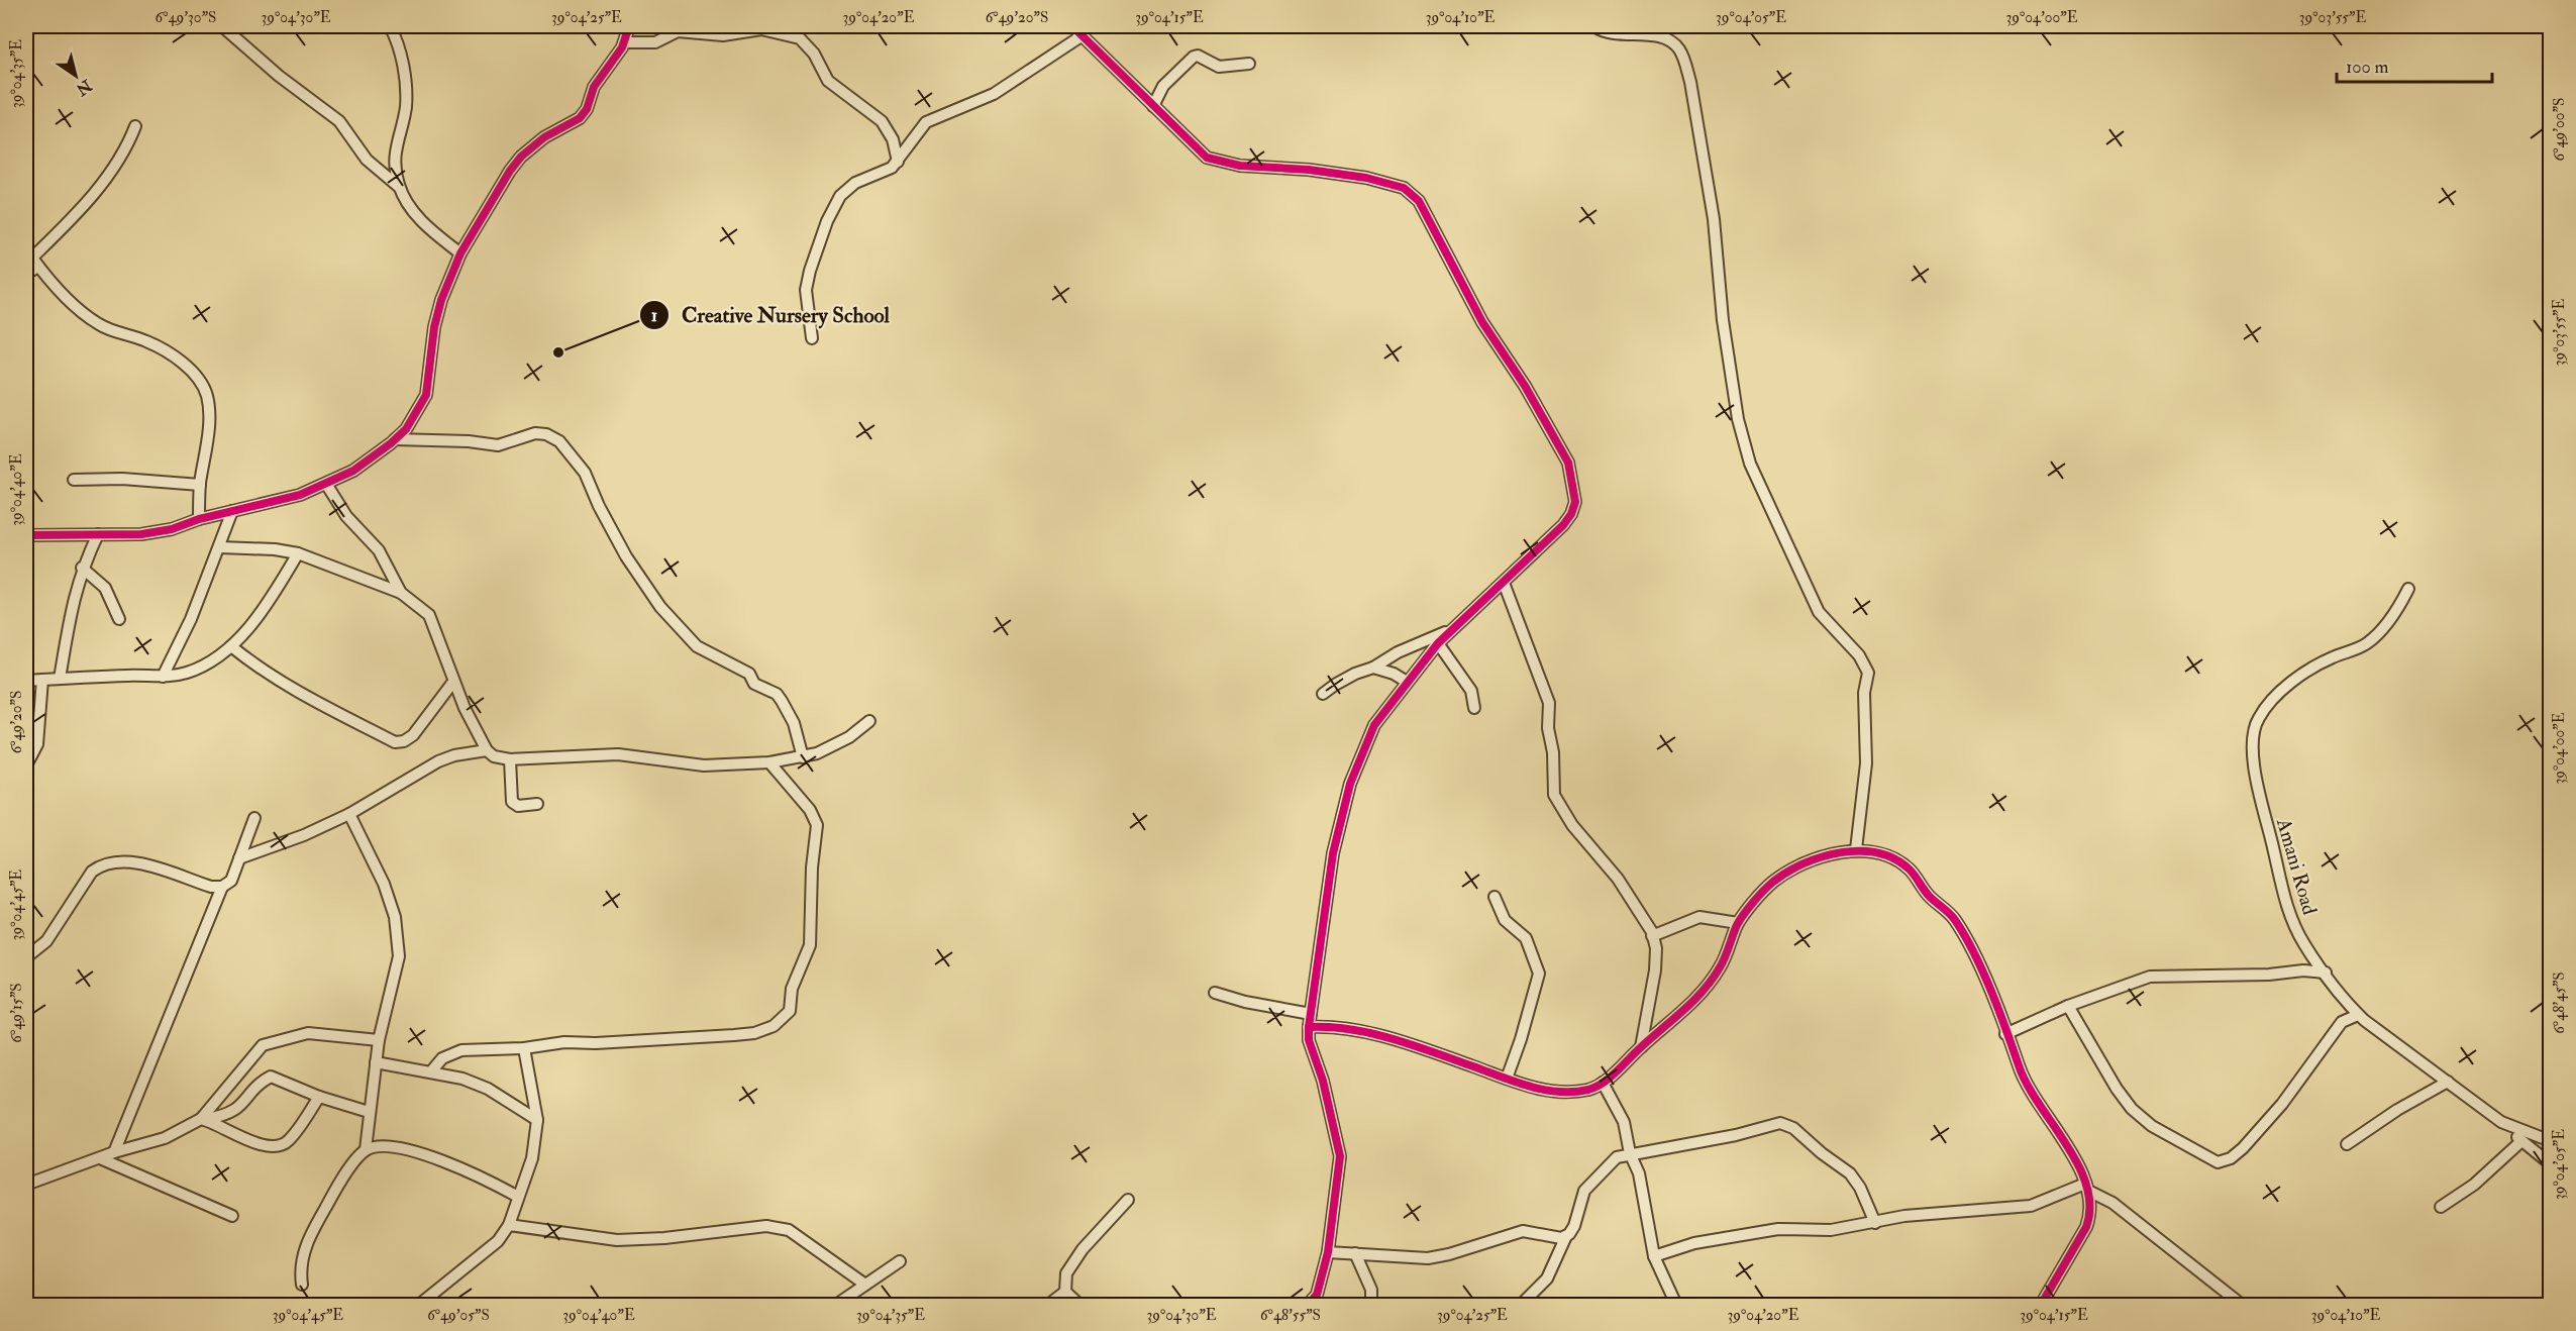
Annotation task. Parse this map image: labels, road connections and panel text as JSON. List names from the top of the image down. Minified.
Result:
{"streets":{"street":["Amani Road"]},"places":["Creative Nursery School"],"scale_bar":"100 m","north":"bottom right","coordinates":["6°49'30\"S","39°04'30\"E","39°04'25\"E","39°04'20\"E","6°49'20\"S","39°04'15\"E","39°04'10\"E","39°04'05\"E","39°04'00\"E","39°03'55\"E","39°04'35\"E","6°49'00\"S","39°04'40\"E","39°04'45\"E","6°48'45\"S","6°49'15\"S","6°49'05\"S","6°48'55\"S"]}
